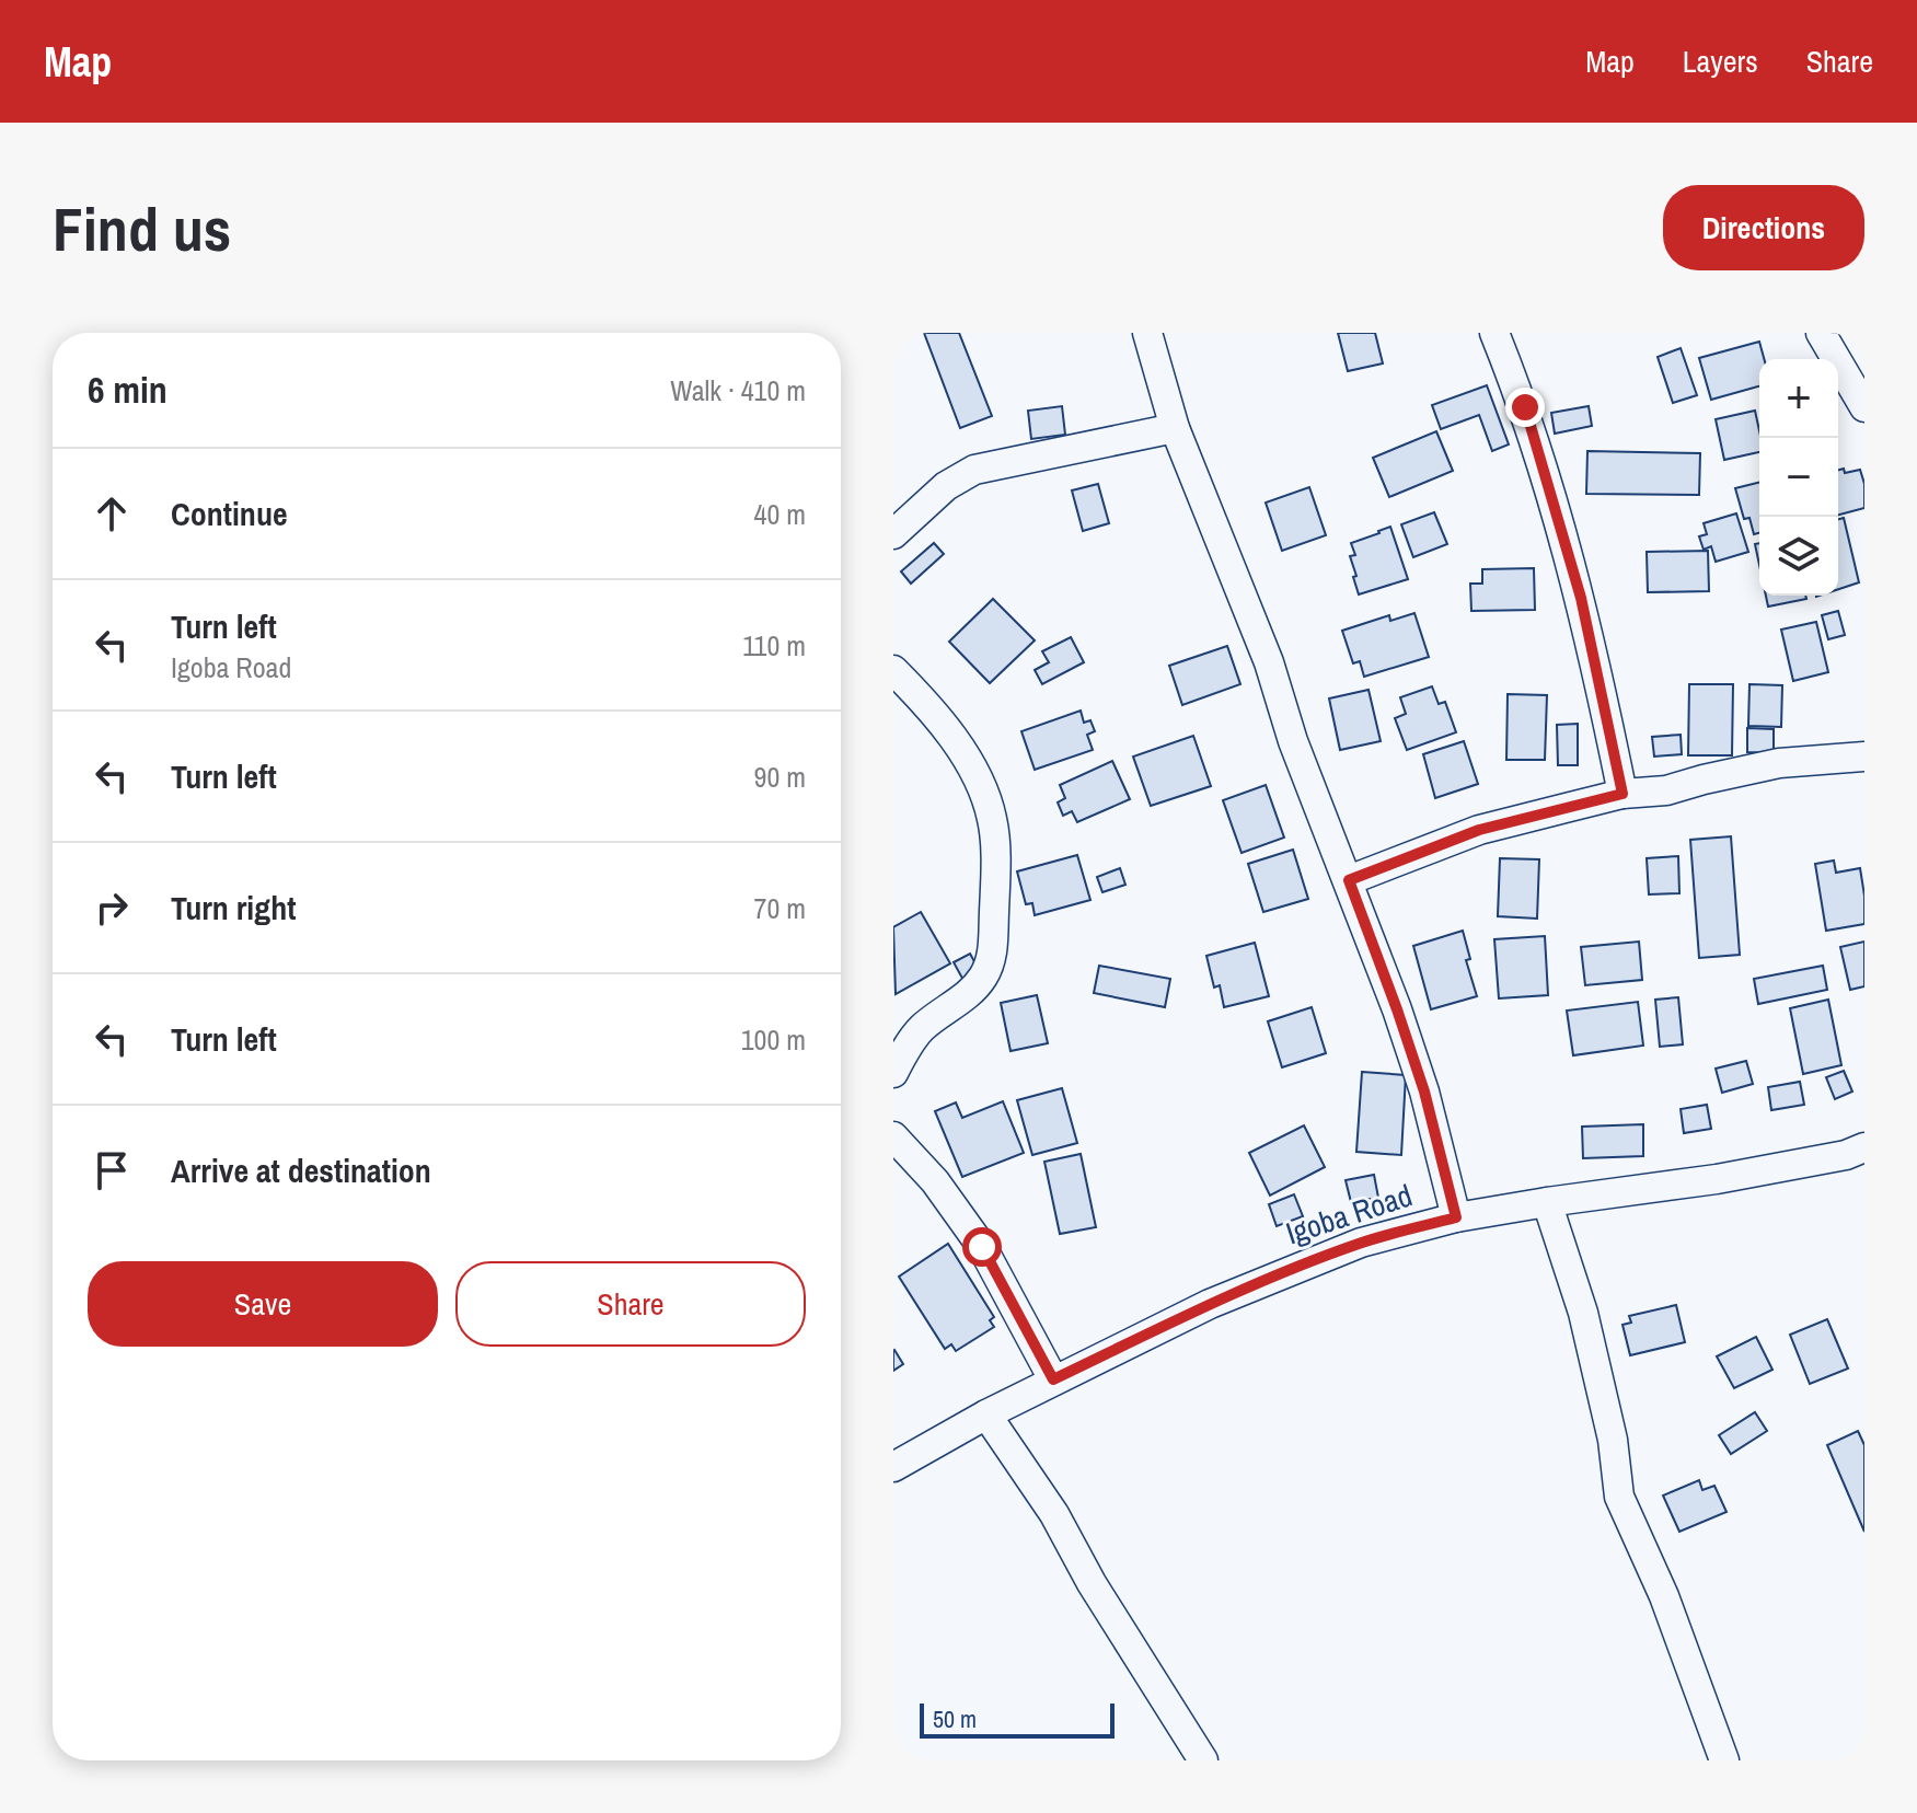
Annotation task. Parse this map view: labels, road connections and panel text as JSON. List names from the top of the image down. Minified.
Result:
{"streets":{"street":["Igoba Road"]},"scale_bar":"50 m","page":{"header":"Map","nav":["Map","Layers","Share"],"buttons":["Directions",["Save","Share"]],"title":"Find us","heading":["6 min","Walk · 410 m"],"map_buttons":["+","−"],"list":[["Continue","40 m"],["Turn left","Igoba Road","110 m"],["Turn left","90 m"],["Turn right","70 m"],["Turn left","100 m"],"Arrive at destination"],"scale":"50 m"}}
